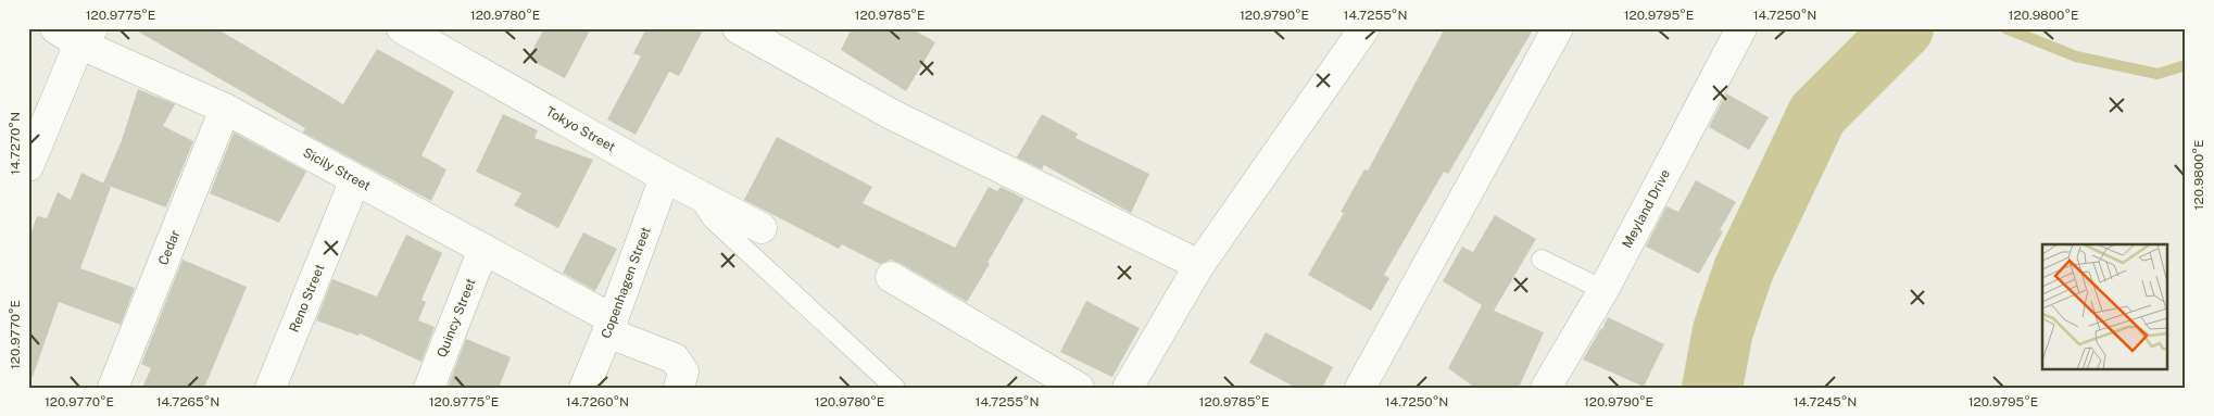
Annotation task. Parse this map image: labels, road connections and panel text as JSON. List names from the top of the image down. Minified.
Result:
{"streets":{"street":["Tokyo Street","Sicily Street","Meyland Drive","Cedar","Copenhagen Street","Reno Street","Quincy Street"]},"crossings":[["Tokyo Street","Copenhagen Street"],["Sicily Street","Cedar"],["Sicily Street","Copenhagen Street"],["Sicily Street","Reno Street"],["Sicily Street","Quincy Street"]],"coordinates":["120.9775°E","120.9780°E","120.9785°E","120.9790°E","14.7255°N","120.9795°E","14.7250°N","120.9800°E","14.7270°N","120.9770°E","14.7265°N","14.7260°N","14.7245°N"]}
